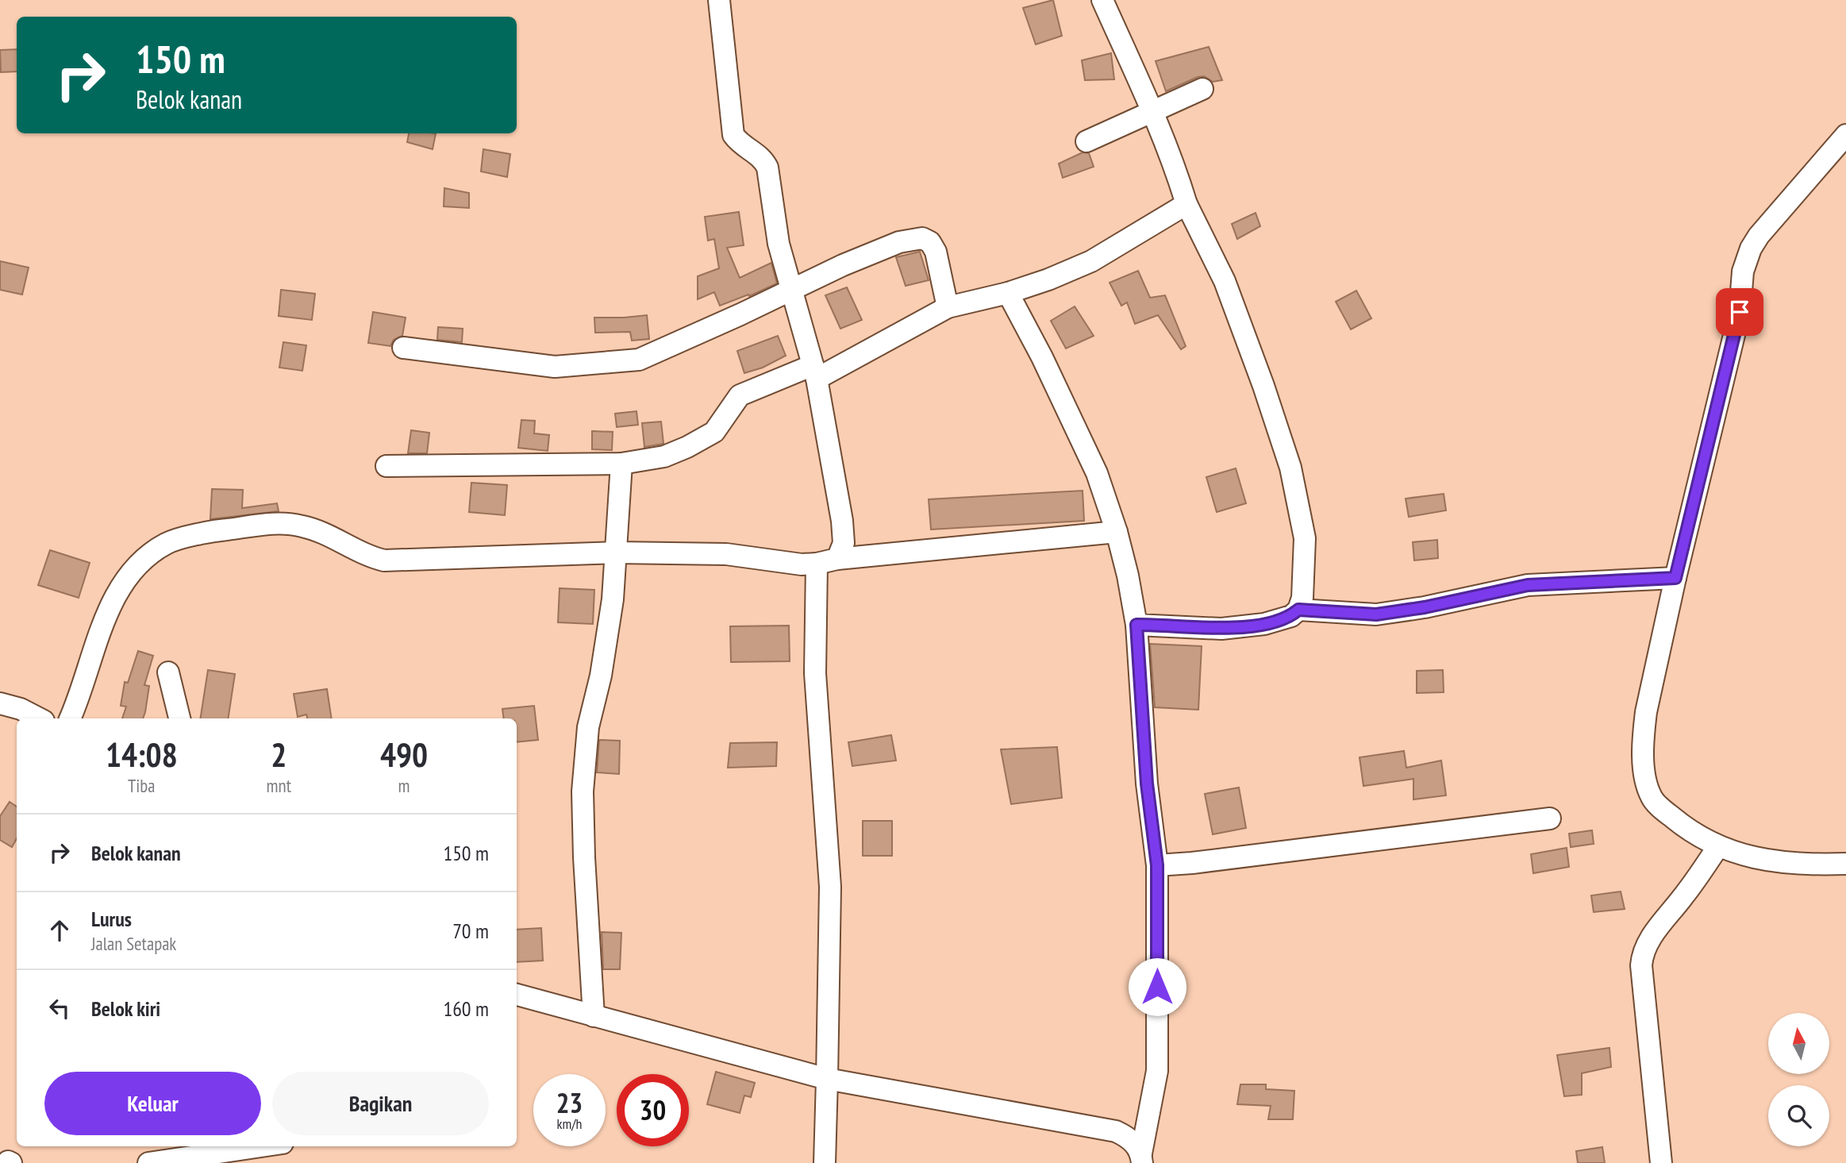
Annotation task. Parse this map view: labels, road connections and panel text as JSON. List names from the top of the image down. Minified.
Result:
{"north":"top","page":{"turn":["150 m","Belok kanan"],"eta":["14:08","Tiba","2","mnt","490","m"],"list":[{"name":"Belok kanan","value":"150 m"},{"name":"Lurus","note":"Jalan Setapak","value":"70 m"},{"name":"Belok kiri","value":"160 m"}],"buttons":["Keluar","Bagikan"],"speed":"23 km/h","limit":"30"}}
